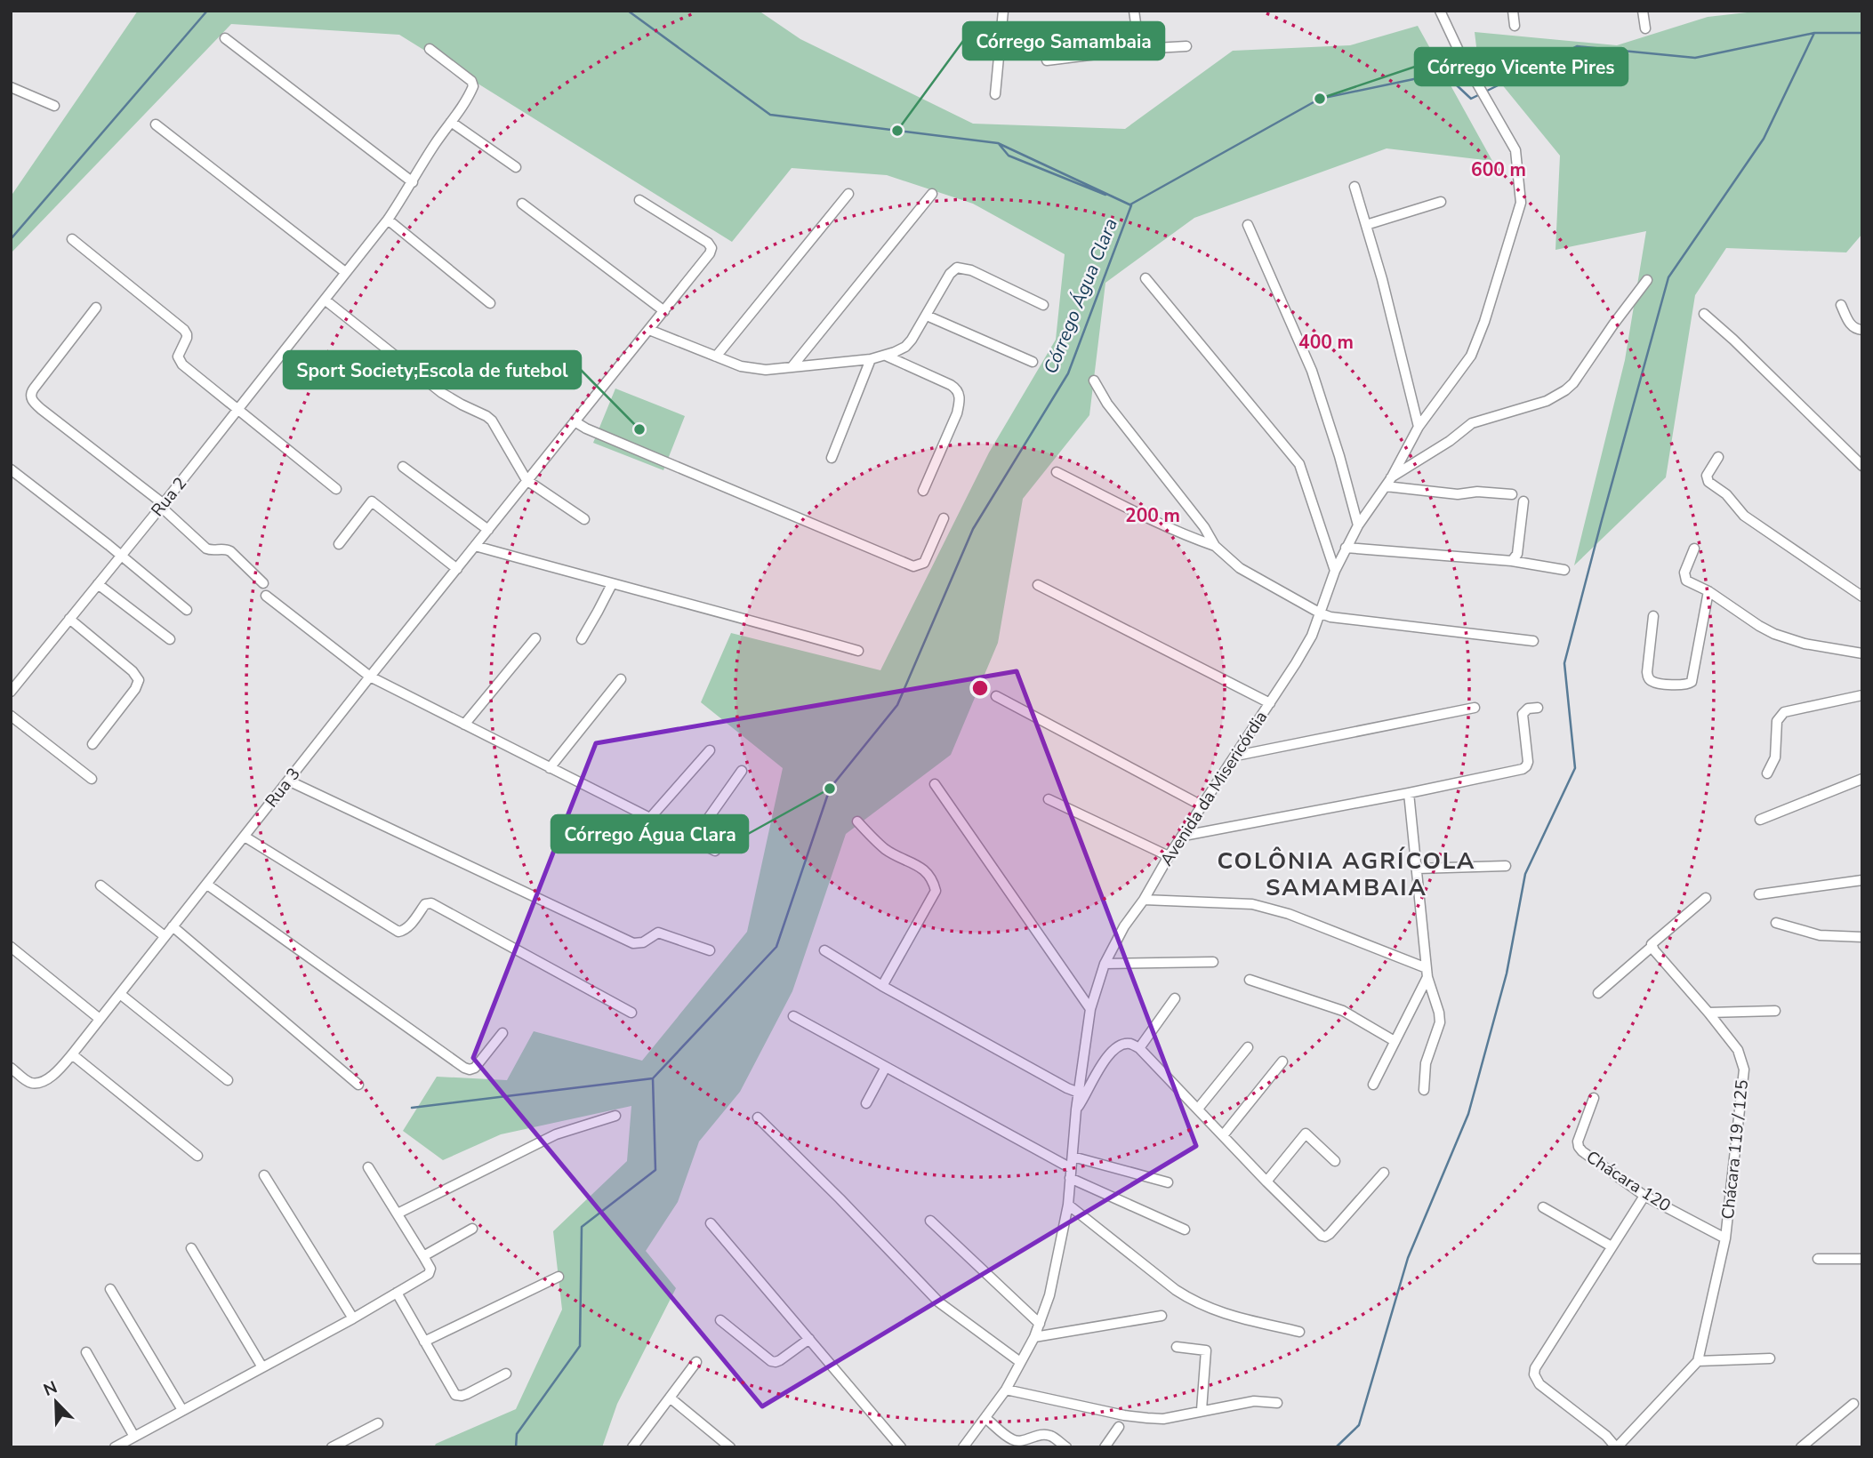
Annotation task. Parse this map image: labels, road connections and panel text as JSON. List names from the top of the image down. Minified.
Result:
{"streets":{"street":["Rua 2","Rua 3","Avenida da Misericórdia","Chácara 119 / 125","Chácara 120"]},"crossings":[["Chácara 119 / 125","Chácara 120"]],"districts":["COLÔNIA AGRÍCOLA SAMAMBAIA"],"water":["Córrego Água Clara"],"places":["Córrego Vicente Pires","Córrego Samambaia","Sport Society;Escola de futebol","Córrego Água Clara"],"north":"top left","rings":["600 m","400 m","200 m"]}
